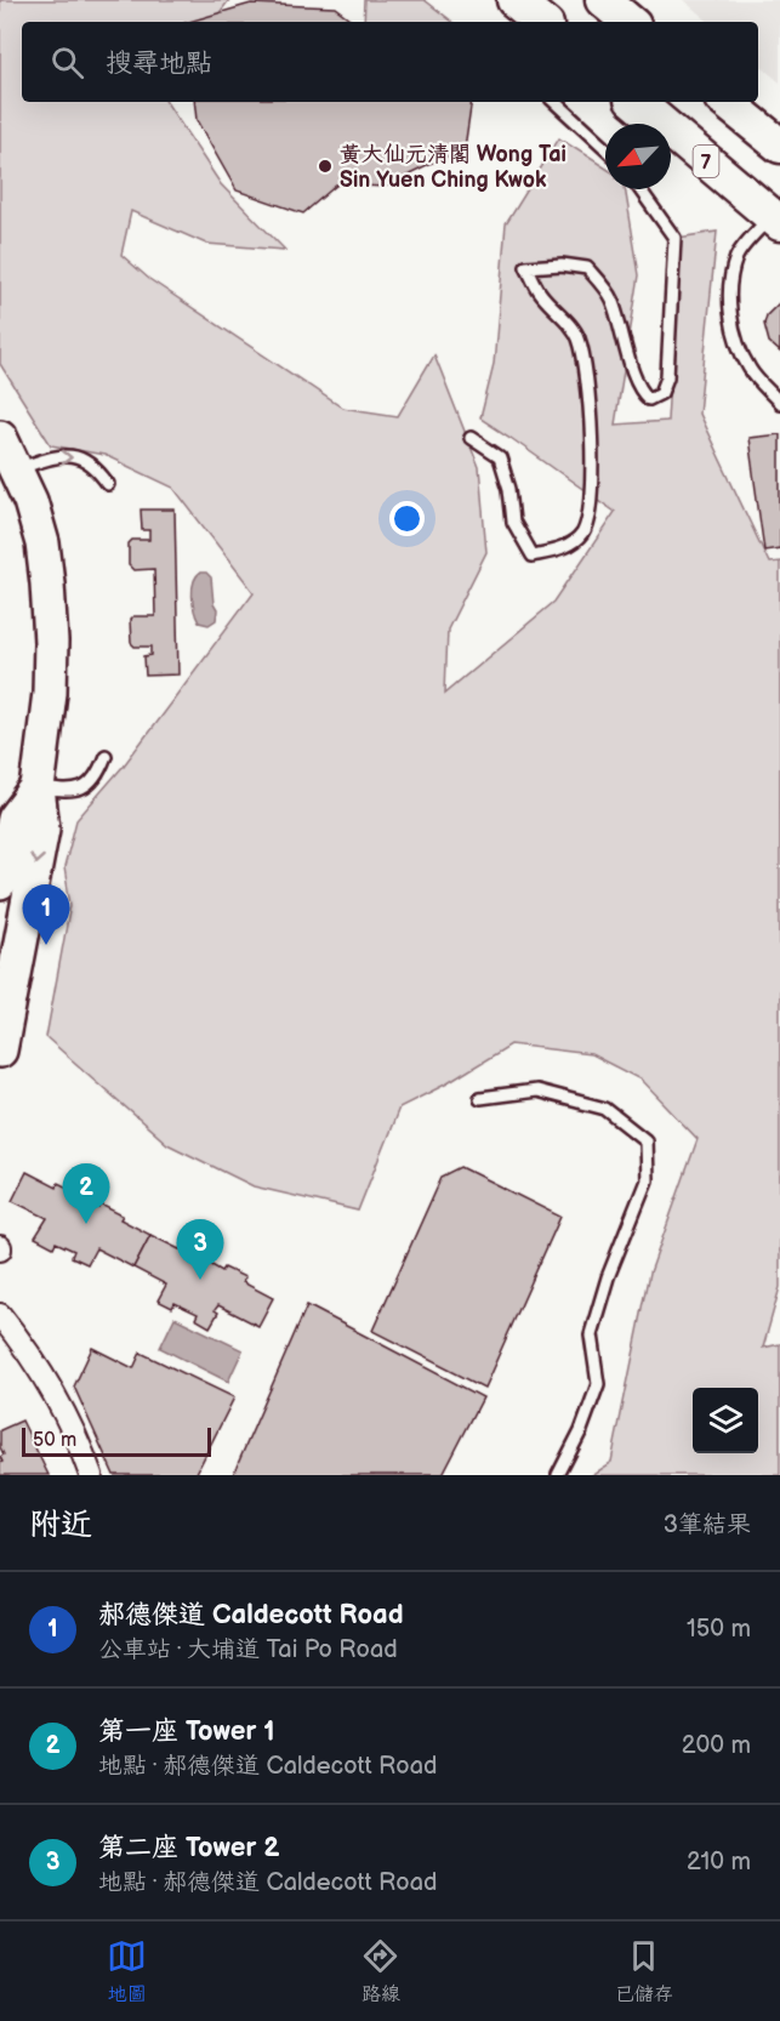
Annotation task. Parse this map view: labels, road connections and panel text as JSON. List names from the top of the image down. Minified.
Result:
{"streets":{"highway":["7"]},"places":["黃大仙元清閣 Wong Tai Sin Yuen Ching Kwok"],"scale_bar":"50 m","north":"bottom left","page":{"search":"搜尋地點","pins":["1","2","3"],"scale":"50 m","heading":["附近","3筆結果"],"list":[{"mark":"1","name":"郝德傑道 Caldecott Road","note":"公車站 · 大埔道 Tai Po Road","value":"150 m"},{"mark":"2","name":"第一座 Tower 1","note":"地點 · 郝德傑道 Caldecott Road","value":"200 m"},{"mark":"3","name":"第二座 Tower 2","note":"地點 · 郝德傑道 Caldecott Road","value":"210 m"}],"nav":["地圖","路線","已儲存"]}}
